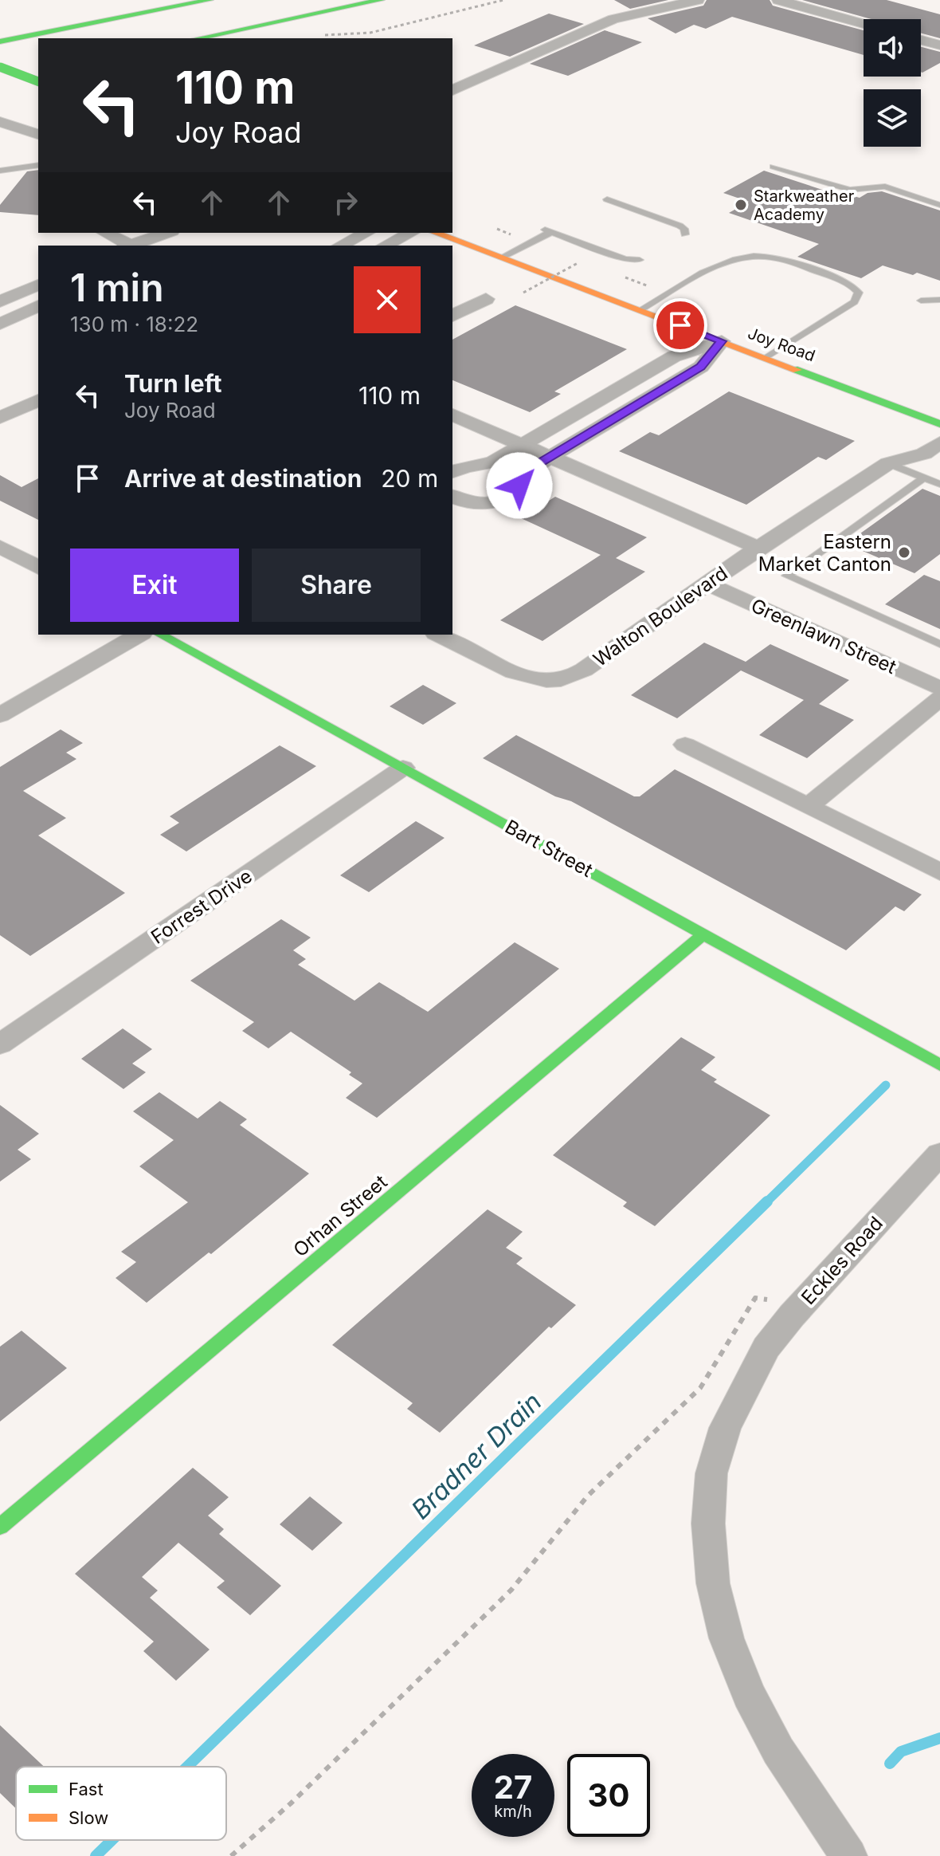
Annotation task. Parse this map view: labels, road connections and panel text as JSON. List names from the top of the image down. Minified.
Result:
{"streets":{"main road":["Joy Road","Bart Street","Orhan Street"],"street":["Walton Boulevard","Greenlawn Street","Forrest Drive","Eckles Road"]},"crossings":[["Walton Boulevard","Greenlawn Street"],["Bart Street","Forrest Drive"],["Bart Street","Orhan Street"]],"water":["Bradner Drain"],"places":["Starkweather Academy","Eastern Market Canton"],"legend":["Fast","Slow"],"page":{"turn":["110 m","Joy Road"],"heading":["1 min","130 m · 18:22"],"list":[{"name":"Turn left","note":"Joy Road","value":"110 m"},{"name":"Arrive at destination","value":"20 m"}],"buttons":["Exit","Share"],"speed":"27 km/h","limit":"30"}}
